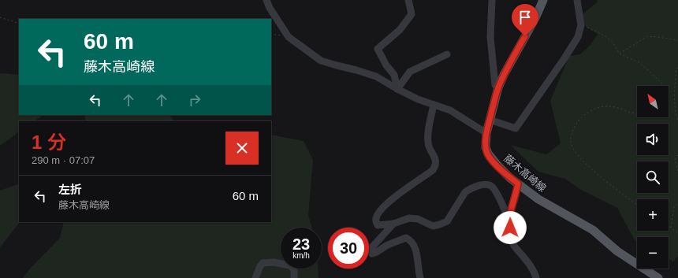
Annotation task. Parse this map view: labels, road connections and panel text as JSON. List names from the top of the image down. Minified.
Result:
{"streets":{"main road":["藤木高崎線"]},"north":"top left","page":{"turn":["60 m","藤木高崎線"],"map_buttons":["+","−"],"heading":["1 分","290 m · 07:07"],"list":[{"name":"左折","note":"藤木高崎線","value":"60 m"}],"speed":"23 km/h","limit":"30"}}
